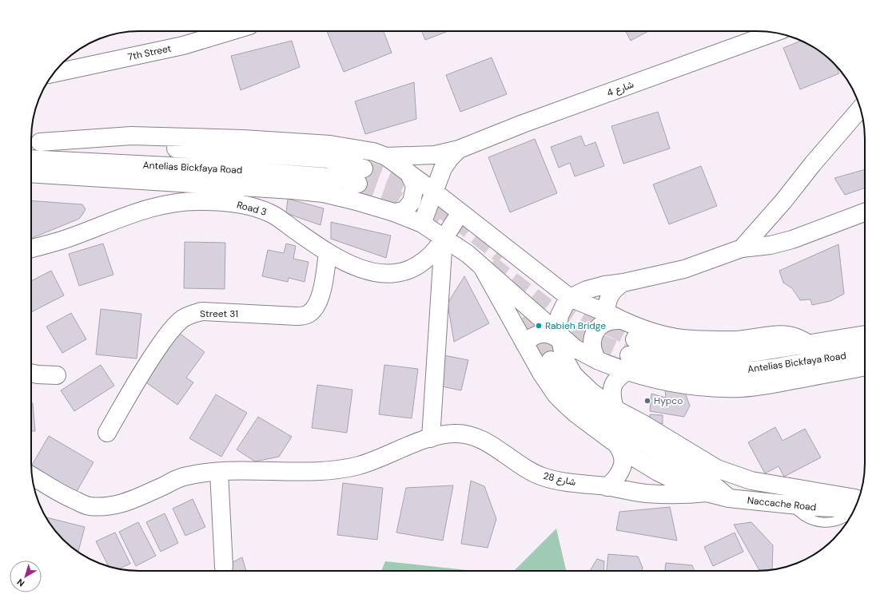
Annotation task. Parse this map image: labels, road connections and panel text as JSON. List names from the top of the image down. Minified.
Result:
{"streets":{"main road":["7th Street","شارع 4","Antelias Bickfaya Road","Road 3","Street 31","شارع 28","Naccache Road"]},"crossings":[["Road 3","Street 31"],["شارع 28","Naccache Road"]],"places":["Rabieh Bridge","Hypco"],"north":"bottom left"}
